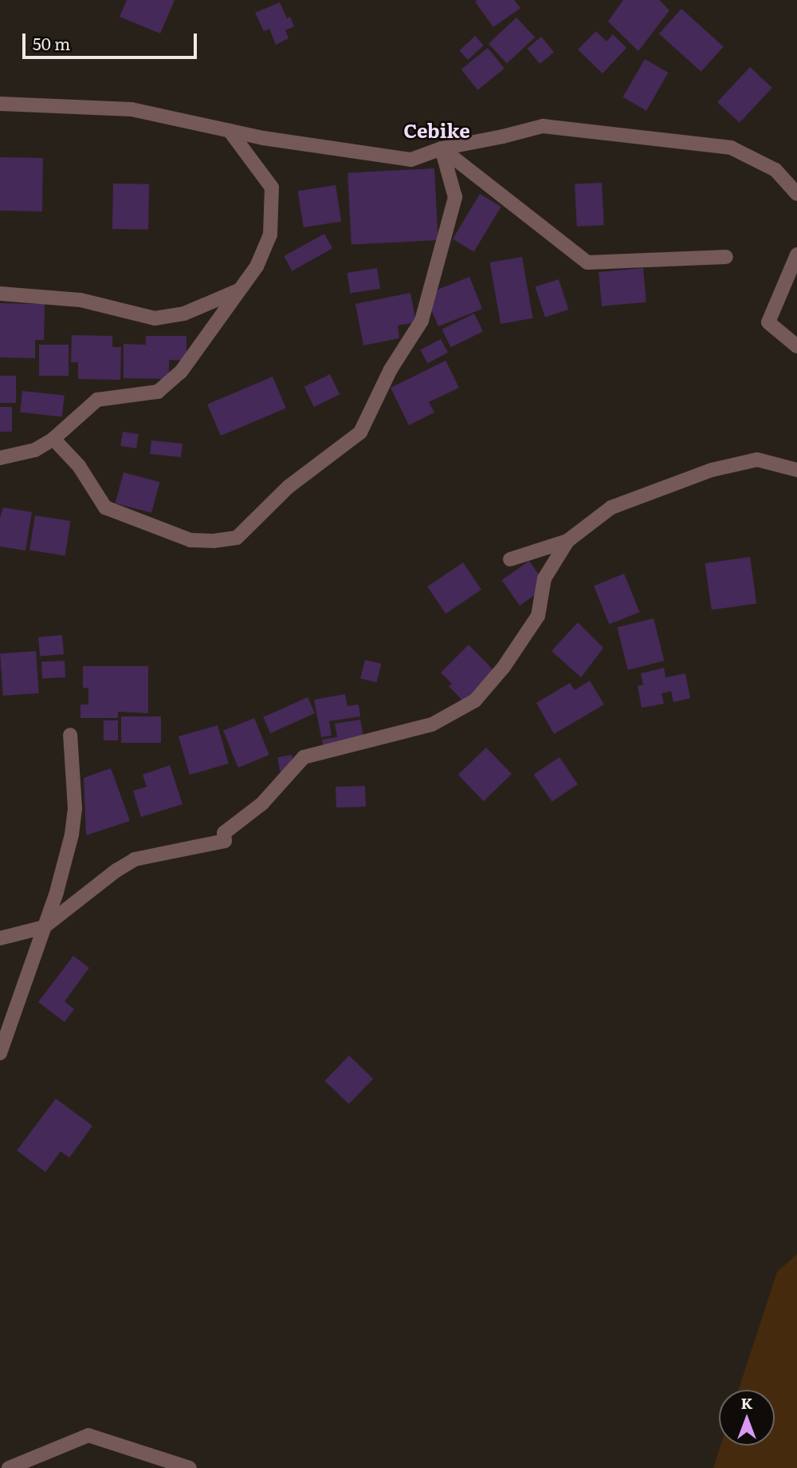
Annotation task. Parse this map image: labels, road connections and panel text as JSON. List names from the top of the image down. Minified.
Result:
{"districts":["Cebike"],"scale_bar":"50 m","north":"top"}
